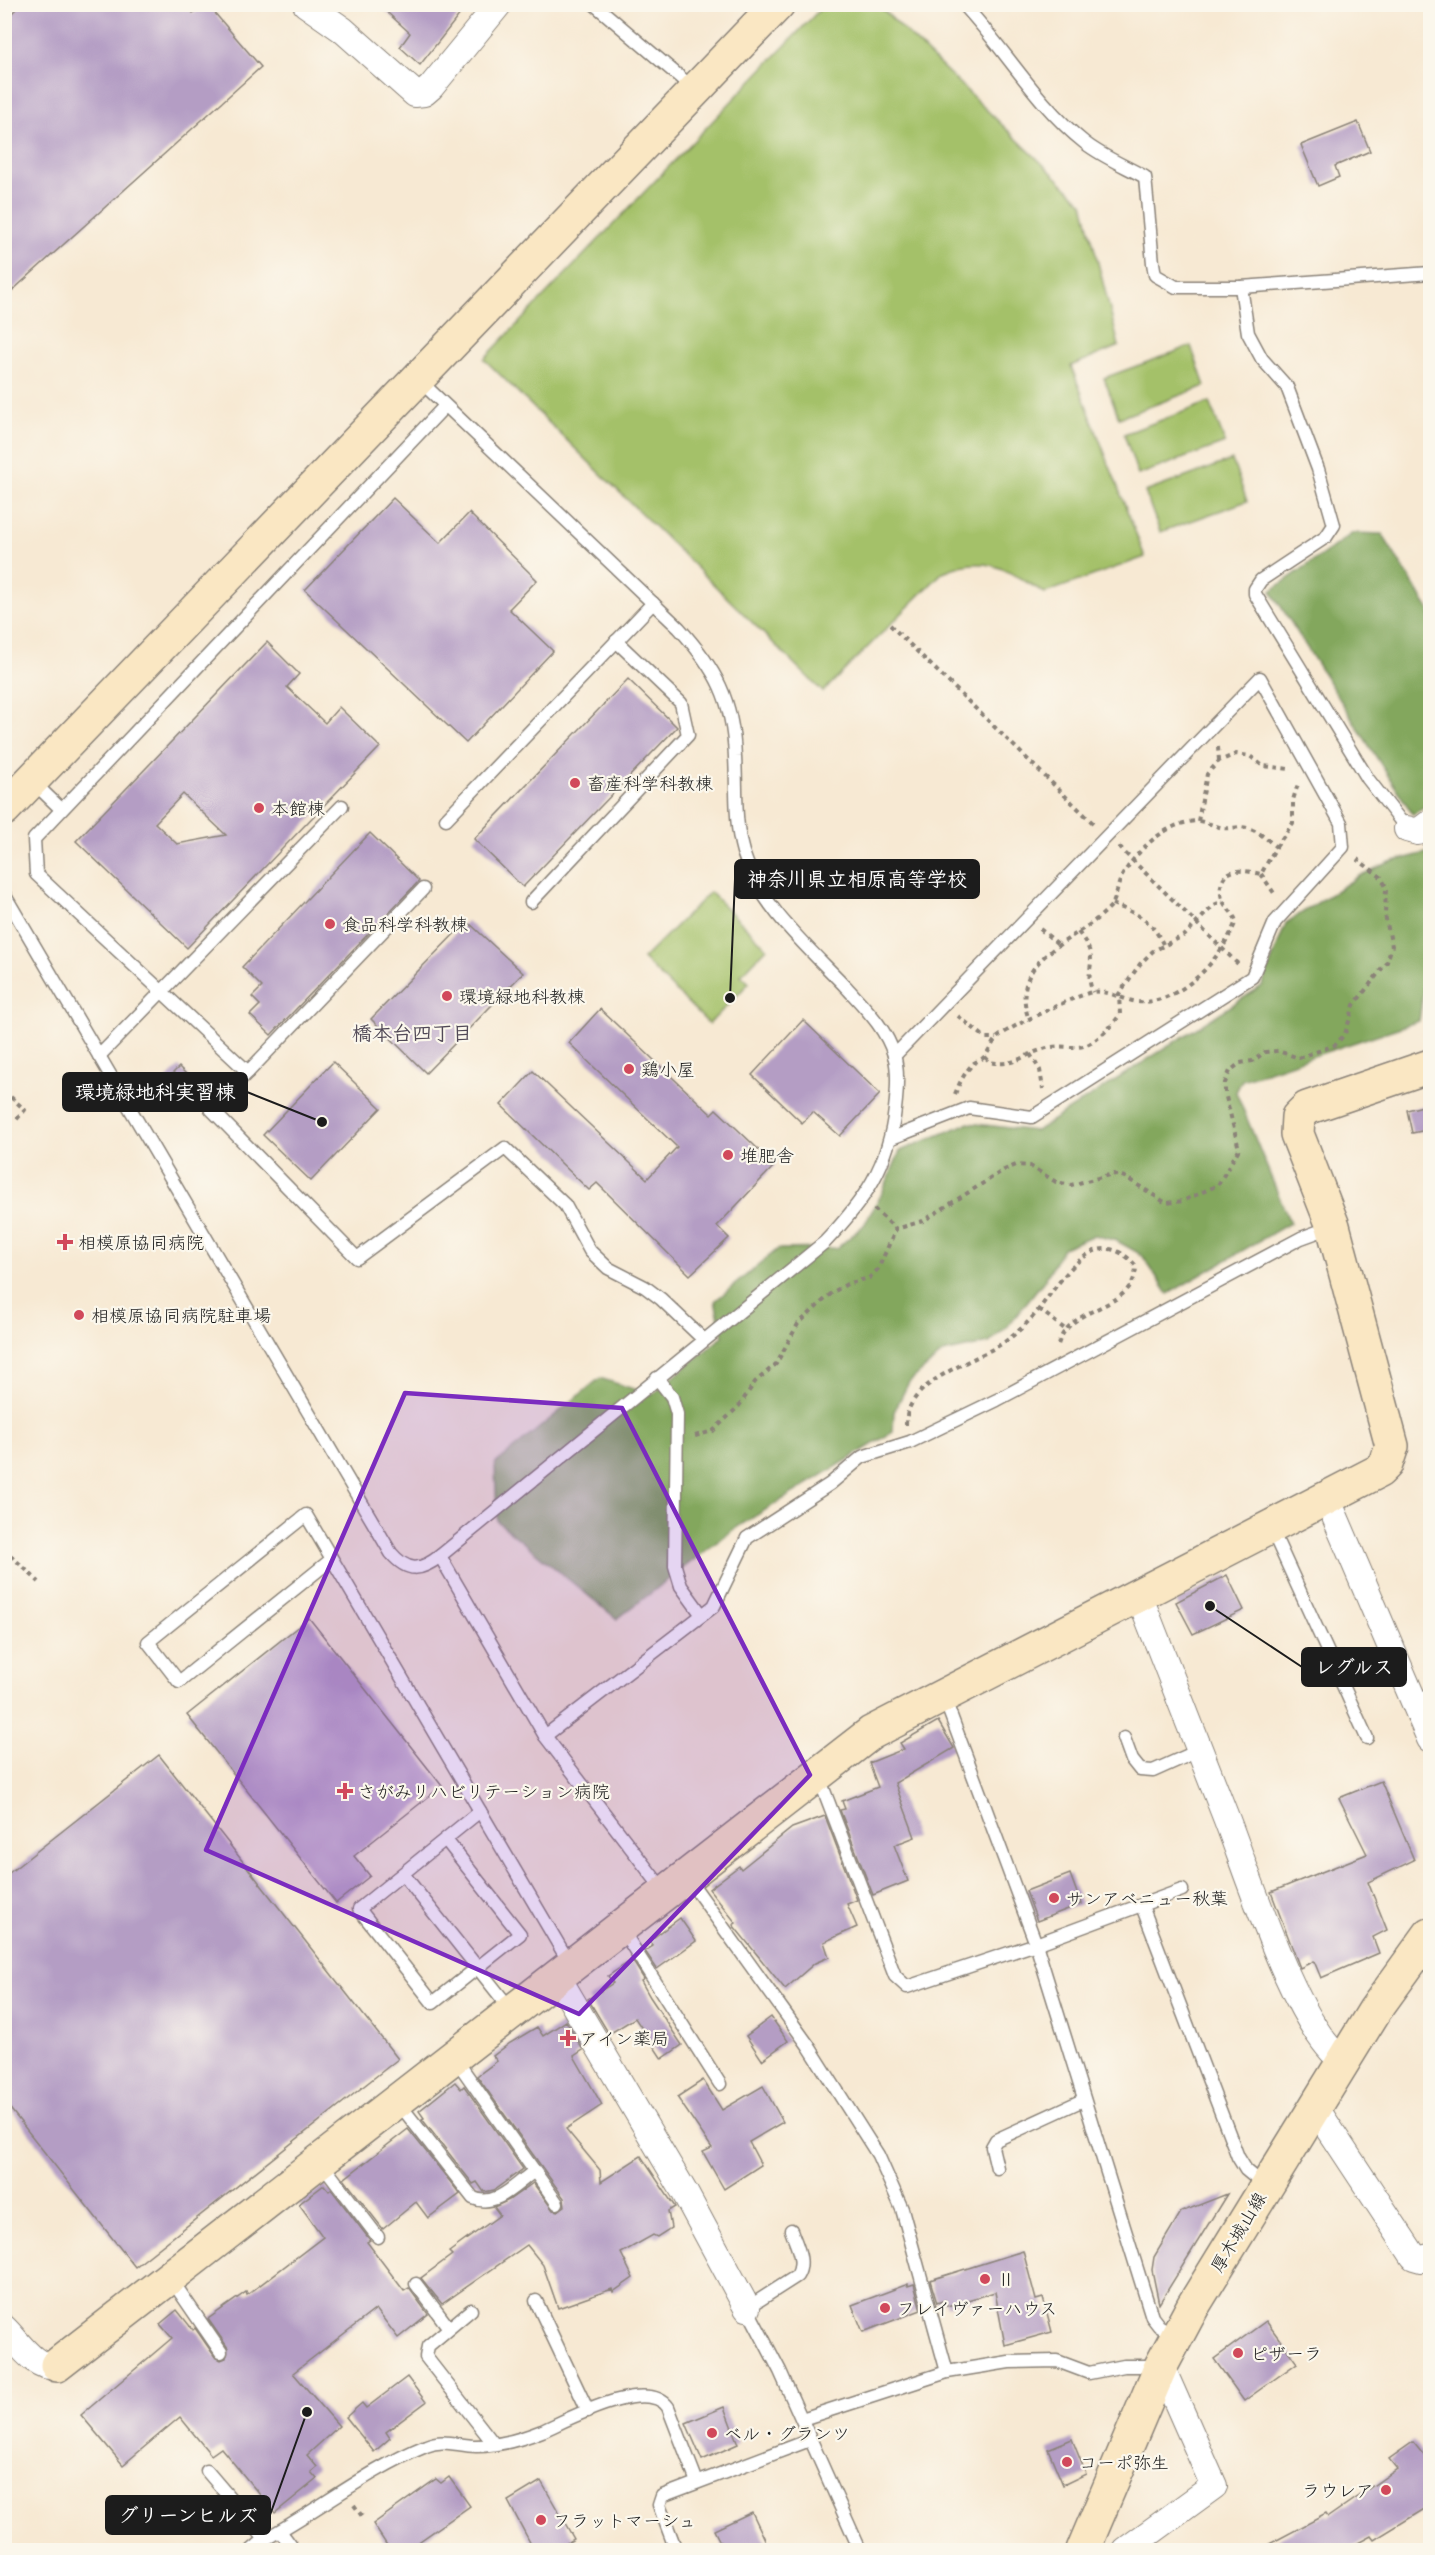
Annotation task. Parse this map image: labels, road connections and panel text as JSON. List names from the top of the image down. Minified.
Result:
{"streets":{"street":["厚木城山線"]},"districts":["橋本台四丁目"],"places":{"other":["畜産科学科教棟","本館棟","食品科学科教棟","環境緑地科教棟","神奈川県立相原高等学校","鶏小屋","環境緑地科実習棟","堆肥舎","相模原協同病院駐車場","レグルス","サンアベニュー秋葉","Ⅱ","フレイヴァーハウス","ピザーラ","グリーンヒルズ","ベル・グランツ","コーポ弥生","ラウレア","フラットマーシュ"],"health":["相模原協同病院","さがみリハビリテーション病院","アイン薬局"]}}
